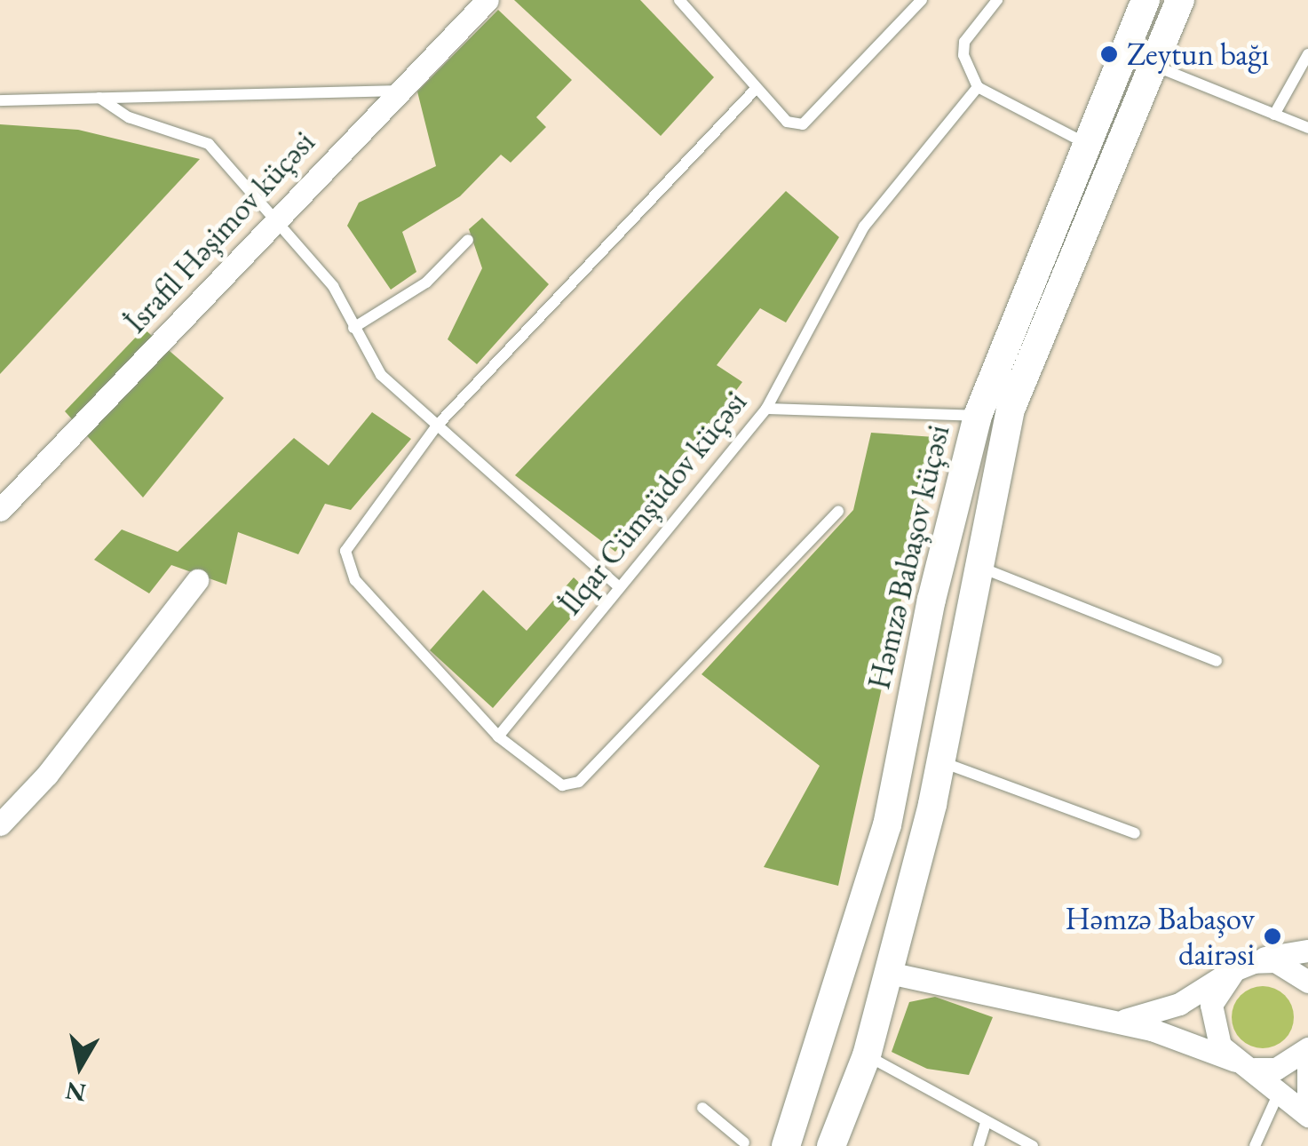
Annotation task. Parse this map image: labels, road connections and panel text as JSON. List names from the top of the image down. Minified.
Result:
{"streets":{"street":["İsrafil Həşimov küçəsi","Həmzə Babaşov küçəsi"],"lane":["İlqar Cümşüdov küçəsi"]},"places":["Zeytun bağı","Həmzə Babaşov dairəsi"],"north":"bottom"}
